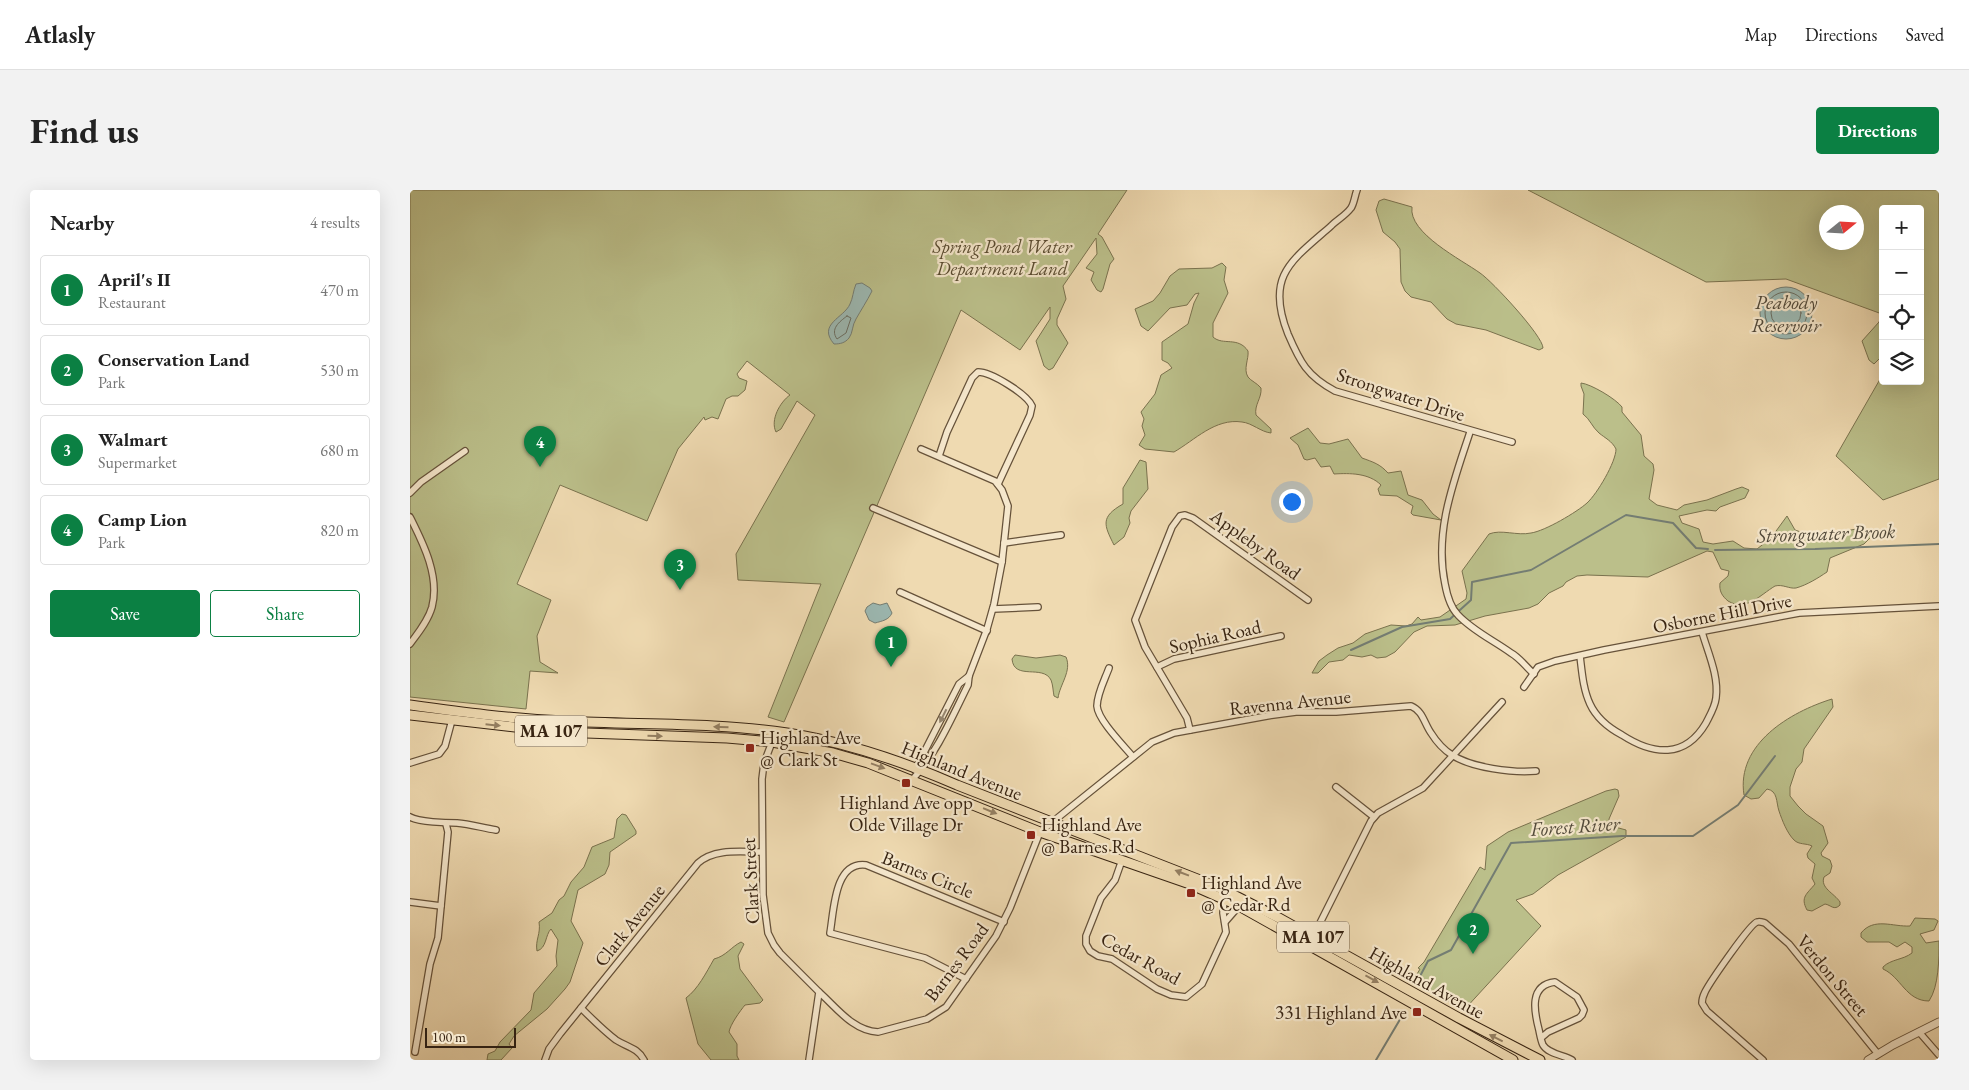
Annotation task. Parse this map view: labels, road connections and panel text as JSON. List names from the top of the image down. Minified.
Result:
{"streets":{"main road":["MA 107","Highland Avenue"],"street":["Strongwater Drive","Appleby Road","Osborne Hill Drive","Sophia Road","Ravenna Avenue","Barnes Circle","Clark Street","Clark Avenue","Cedar Road","Barnes Road","Verdon Street"]},"crossings":[["Strongwater Drive","Osborne Hill Drive"],["Appleby Road","Sophia Road"],["Ravenna Avenue","Highland Avenue"],["Ravenna Avenue","Barnes Road"],["Highland Avenue","Clark Street"],["Highland Avenue","Cedar Road"],["Highland Avenue","Barnes Road"],["Barnes Circle","Barnes Road"],["Clark Street","Clark Avenue"],["Clark Street","Barnes Road"]],"water":["Peabody Reservoir","Strongwater Brook","Forest River"],"parks":["Spring Pond Water Department Land"],"places":{"transit":["Highland Ave @ Clark St","Highland Ave opp Olde Village Dr","Highland Ave @ Barnes Rd","Highland Ave @ Cedar Rd","331 Highland Ave"]},"scale_bar":"100 m","north":"right","page":{"header":"Atlasly","nav":["Map","Directions","Saved"],"buttons":["Directions",["Save","Share"]],"title":"Find us","heading":["Nearby","4 results"],"map_buttons":["+","−"],"list":[{"mark":"1","name":"April's II","note":"Restaurant","value":"470 m"},{"mark":"2","name":"Conservation Land","note":"Park","value":"530 m"},{"mark":"3","name":"Walmart","note":"Supermarket","value":"680 m"},{"mark":"4","name":"Camp Lion","note":"Park","value":"820 m"}],"pins":["4","3","1","2"],"scale":"100 m"}}
